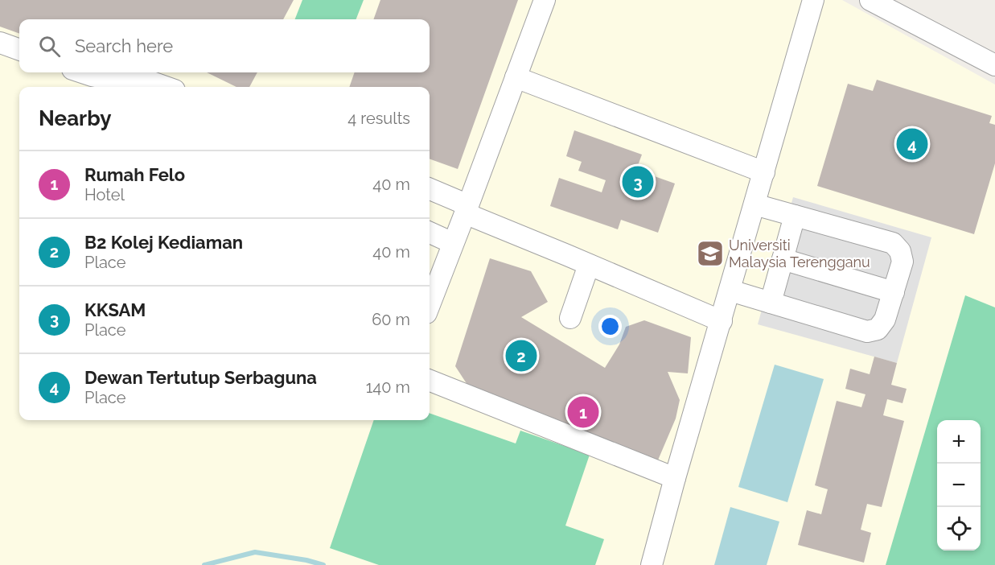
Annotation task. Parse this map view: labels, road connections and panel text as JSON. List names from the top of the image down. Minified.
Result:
{"places":{"school or university":["Universiti Malaysia Terengganu"]},"page":{"search":"Search here","heading":["Nearby","4 results"],"pins":["4","3","2","1"],"list":[{"mark":"1","name":"Rumah Felo","note":"Hotel","value":"40 m"},{"mark":"2","name":"B2 Kolej Kediaman","note":"Place","value":"40 m"},{"mark":"3","name":"KKSAM","note":"Place","value":"60 m"},{"mark":"4","name":"Dewan Tertutup Serbaguna","note":"Place","value":"140 m"}],"map_buttons":["+","−"]}}
